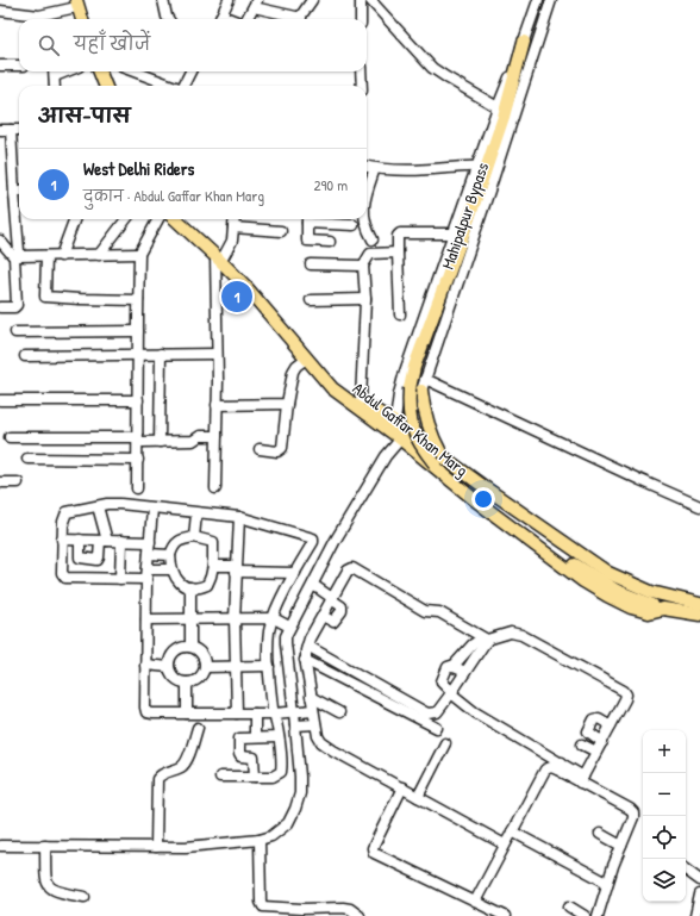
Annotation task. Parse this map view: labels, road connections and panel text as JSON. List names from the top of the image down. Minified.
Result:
{"streets":{"main road":["Abdul Gaffar Khan Marg"],"street":["Mahipalpur Bypass"]},"crossings":[["Mahipalpur Bypass","Abdul Gaffar Khan Marg"]],"page":{"search":"यहाँ खोजें","heading":"आस-पास","list":[{"mark":"1","name":"West Delhi Riders","note":"दुकान · Abdul Gaffar Khan Marg","value":"290 m"}],"pins":"1","map_buttons":["+","−"]}}
